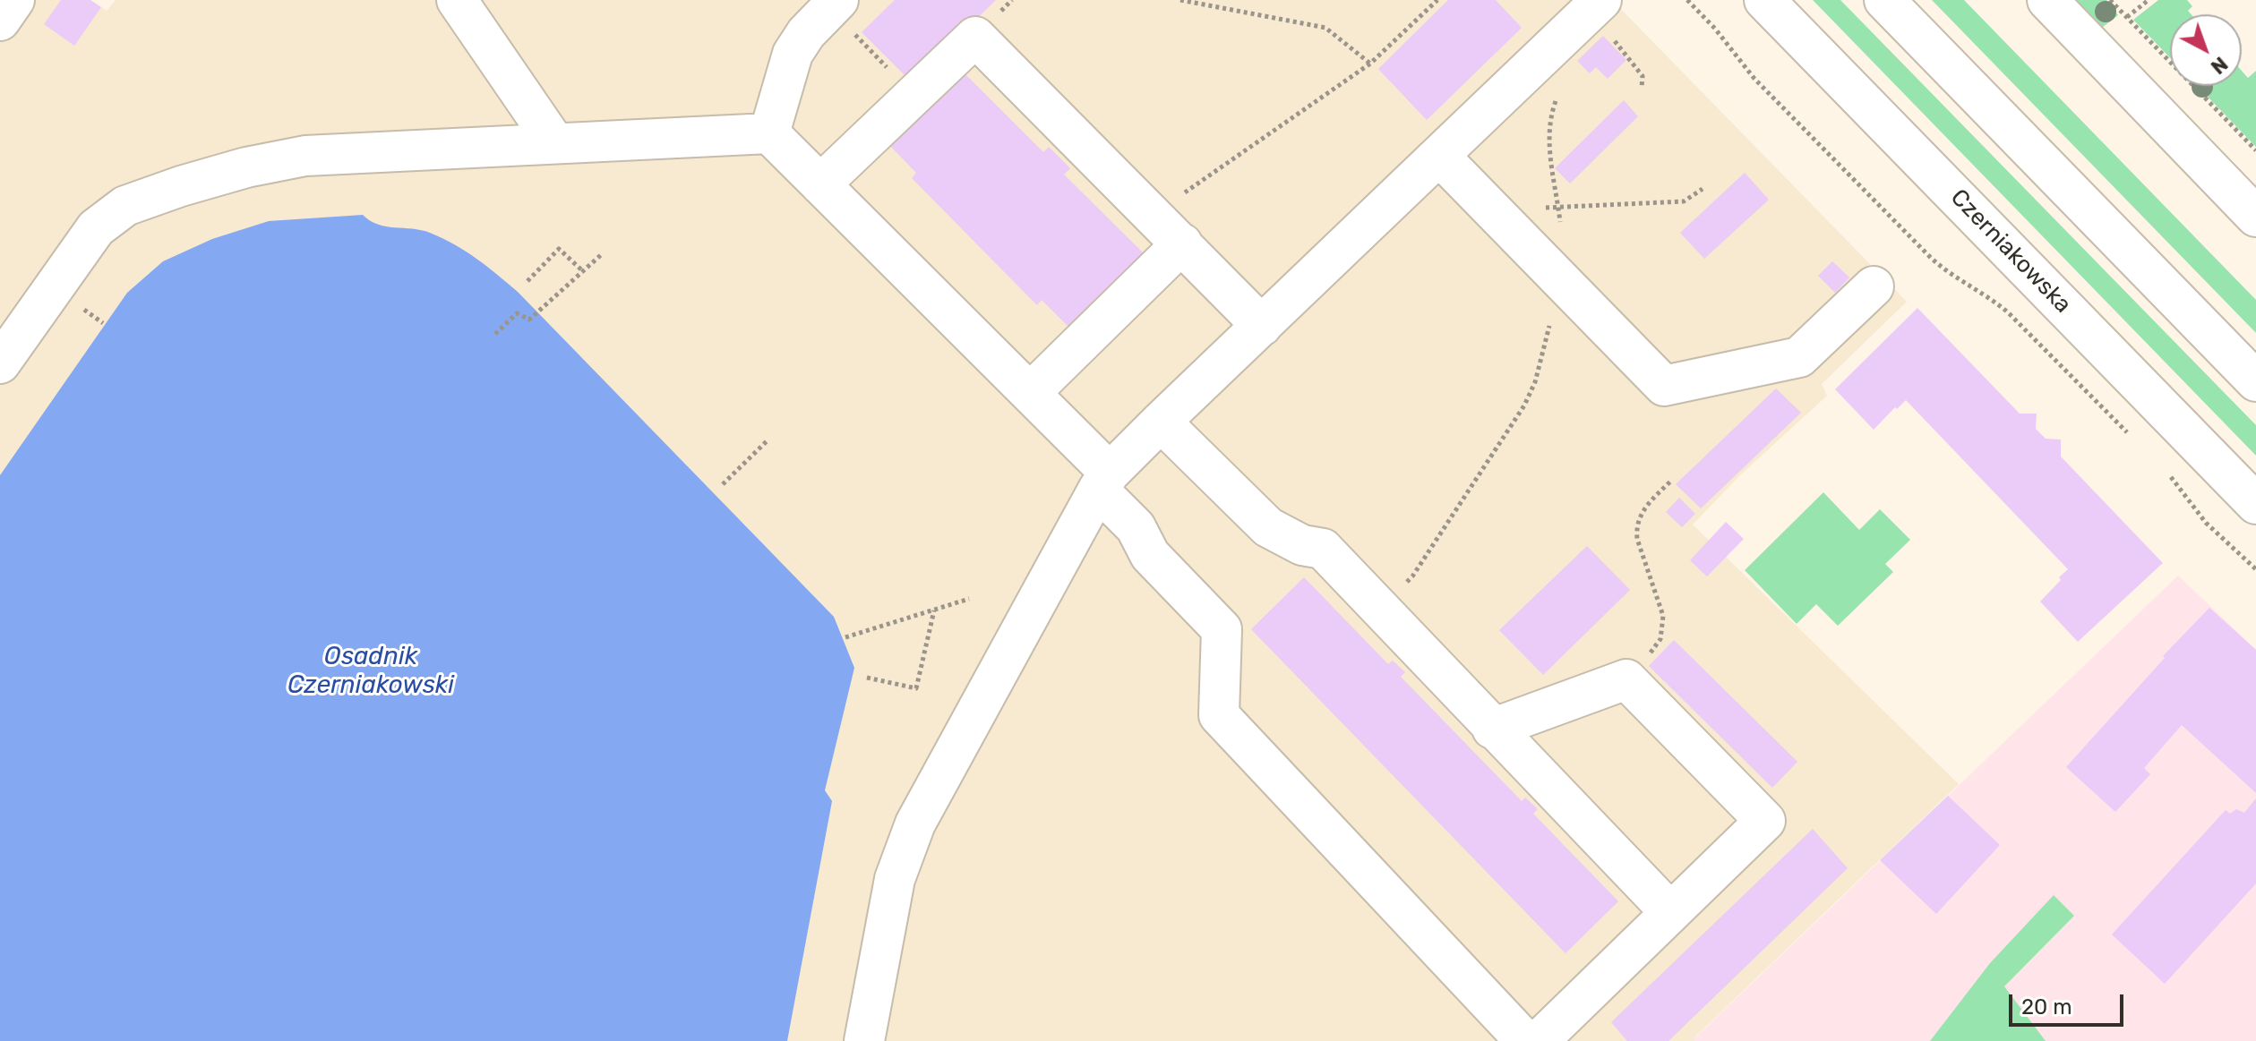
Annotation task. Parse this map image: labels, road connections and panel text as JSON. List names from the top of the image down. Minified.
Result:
{"streets":{"main road":["Czerniakowska"]},"water":["Osadnik Czerniakowski"],"scale_bar":"20 m","north":"bottom right"}
